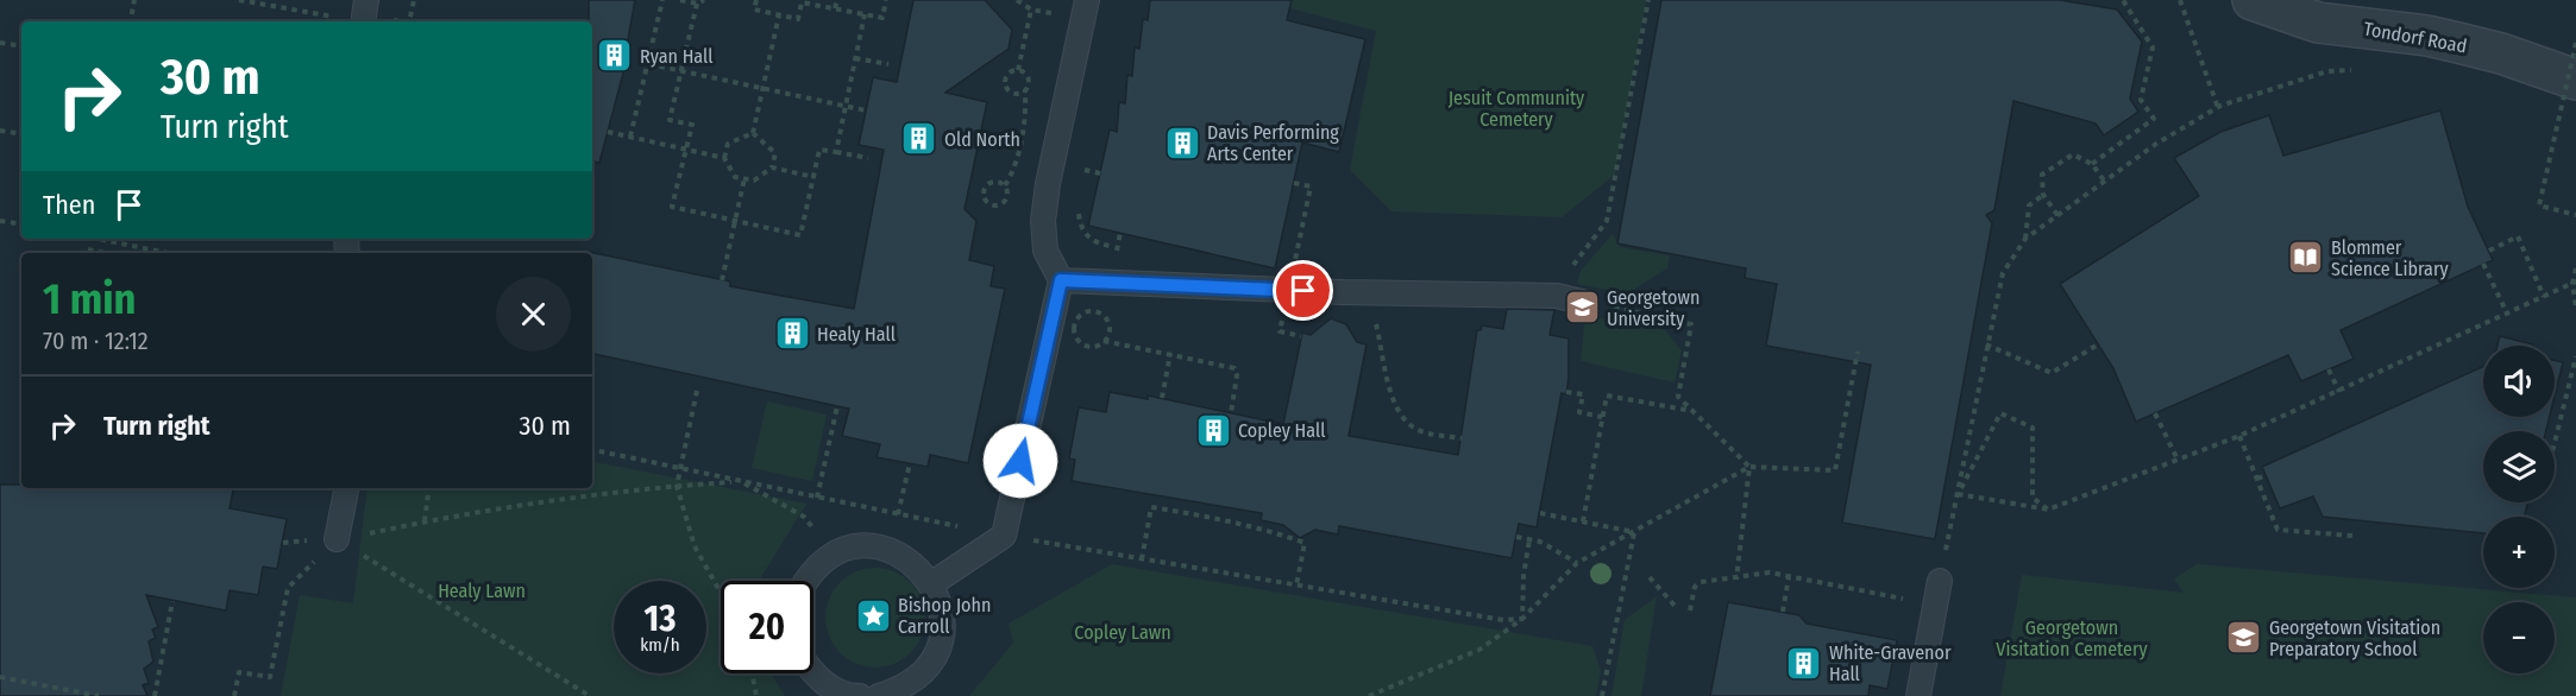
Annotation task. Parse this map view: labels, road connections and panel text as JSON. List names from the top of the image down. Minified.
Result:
{"streets":{"street":["Tondorf Road"]},"parks":["Jesuit Community Cemetery","Healy Lawn","Georgetown Visitation Cemetery","Copley Lawn"],"places":{"building":["Ryan Hall","Old North","Davis Performing Arts Center","Healy Hall","Copley Hall","White-Gravenor Hall"],"library":["Blommer Science Library"],"school or university":["Georgetown University","Georgetown Visitation Preparatory School"],"place":["Bishop John Carroll"]},"page":{"turn":["30 m","Turn right"],"then":"Then","heading":["1 min","70 m · 12:12"],"map_buttons":["+","−"],"list":[{"name":"Turn right","value":"30 m"}],"speed":"13 km/h","limit":"20"}}
